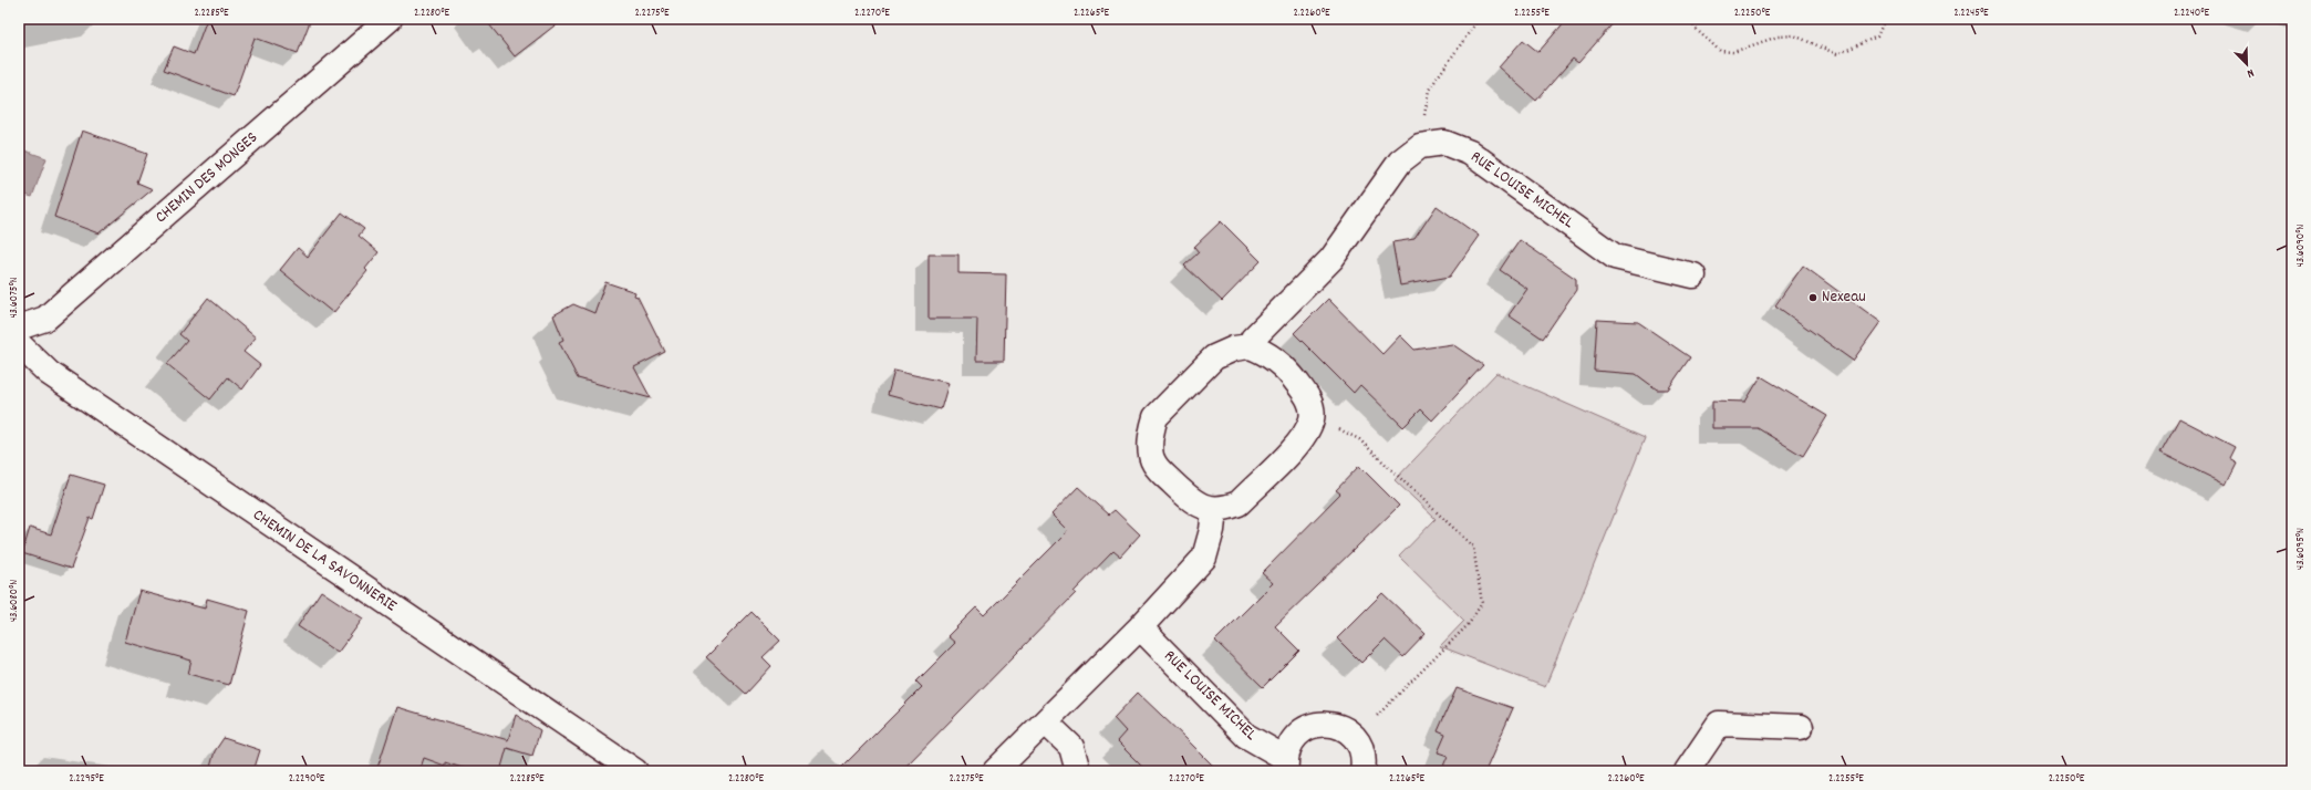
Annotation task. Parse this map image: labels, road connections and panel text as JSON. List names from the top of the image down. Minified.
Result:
{"streets":{"street":["CHEMIN DES MONGES","RUE LOUISE MICHEL","CHEMIN DE LA SAVONNERIE"]},"places":["Nexeau"],"north":"bottom right","coordinates":["2.2285°E","2.2280°E","2.2275°E","2.2270°E","2.2265°E","2.2260°E","2.2255°E","2.2250°E","2.2245°E","2.2240°E","43.6090°N","43.6075°N","43.6095°N","43.6080°N","2.2295°E","2.2290°E"]}
